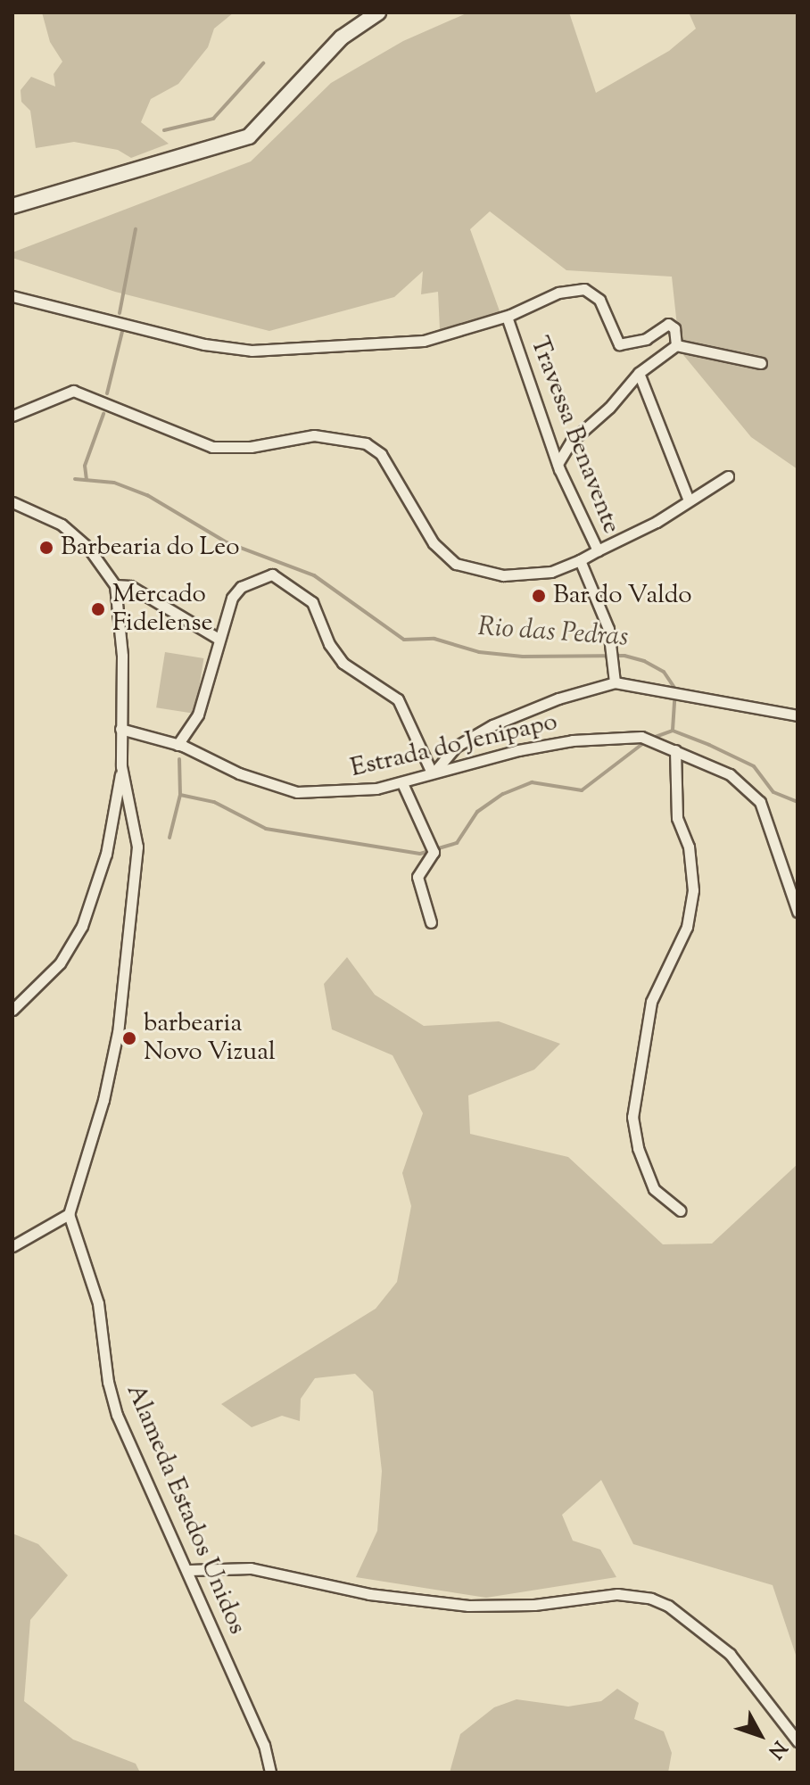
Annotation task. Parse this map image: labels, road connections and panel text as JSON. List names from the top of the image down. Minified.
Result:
{"streets":{"street":["Travessa Benavente","Estrada do Jenipapo","Alameda Estados Unidos"]},"water":["Rio das Pedras"],"places":["Barbearia do Leo","Bar do Valdo","Mercado Fidelense","barbearia Novo Vizual"],"north":"bottom right"}
